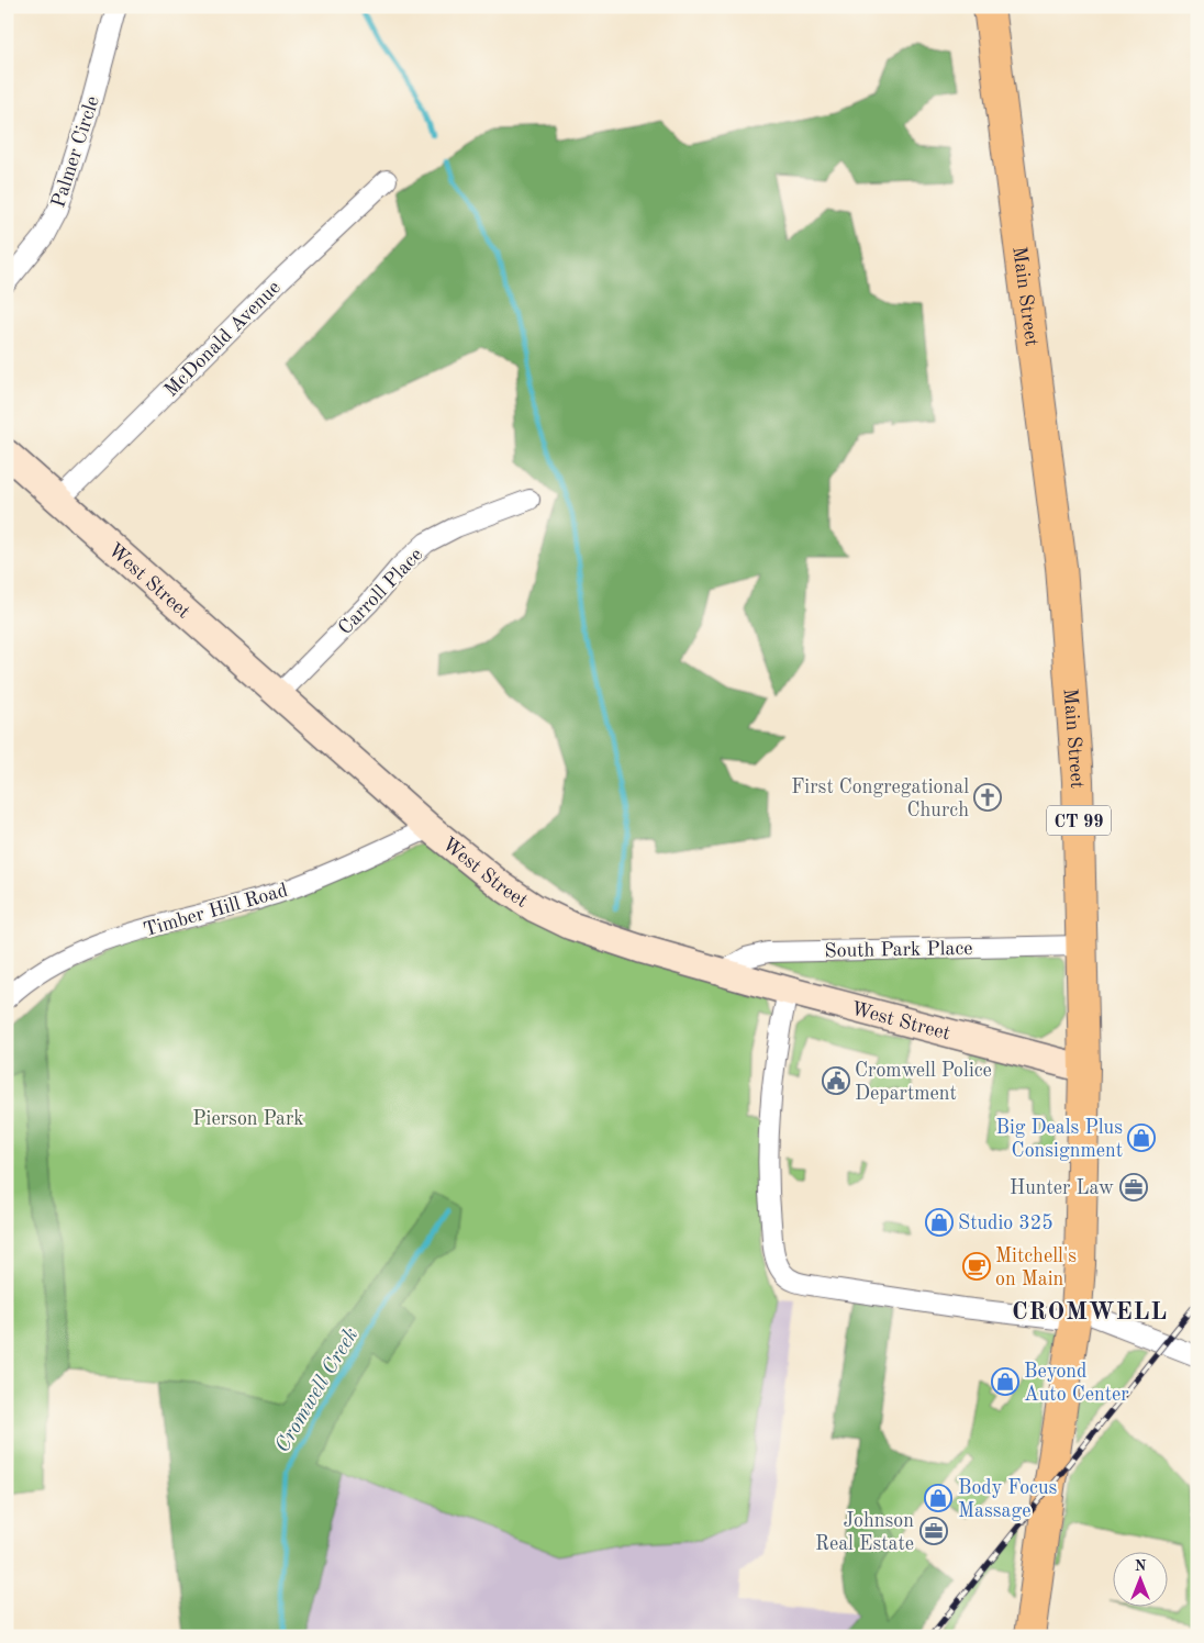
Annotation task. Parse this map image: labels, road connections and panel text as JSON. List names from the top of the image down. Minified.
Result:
{"streets":{"main road":["Main Street","West Street","CT 99"],"street":["Palmer Circle","McDonald Avenue","Carroll Place","Timber Hill Road","South Park Place"]},"crossings":[["Main Street","West Street"],["Main Street","South Park Place"],["McDonald Avenue","West Street"],["West Street","Carroll Place"],["West Street","Timber Hill Road"],["West Street","South Park Place"]],"districts":["CROMWELL"],"water":["Cromwell Creek"],"parks":["Pierson Park"],"places":{"church":["First Congregational Church"],"public building":["Cromwell Police Department"],"shop":["Big Deals Plus Consignment","Studio 325","Beyond Auto Center","Body Focus Massage"],"office":["Hunter Law","Johnson Real Estate"],"cafe":["Mitchell's on Main"]},"north":"top"}
